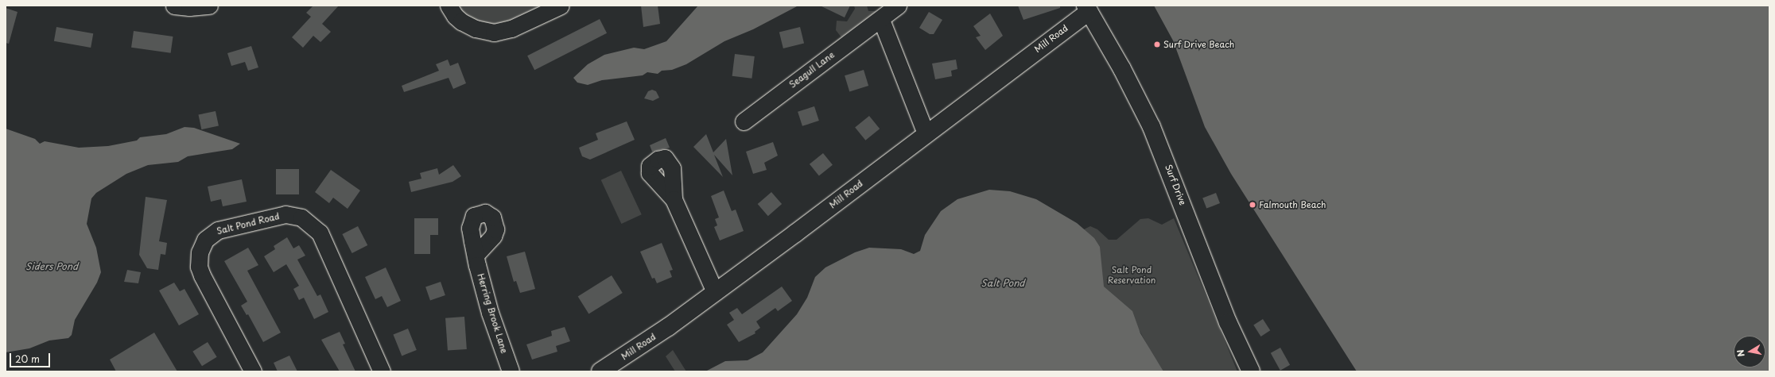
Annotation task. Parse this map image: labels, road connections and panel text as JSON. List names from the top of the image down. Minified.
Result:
{"streets":{"street":["Mill Road","Seagull Lane","Surf Drive","Salt Pond Road","Herring Brook Lane"]},"crossings":[["Mill Road","Surf Drive"]],"water":["Siders Pond","Salt Pond"],"parks":["Salt Pond Reservation"],"places":["Surf Drive Beach","Falmouth Beach"],"scale_bar":"20 m","north":"left"}
